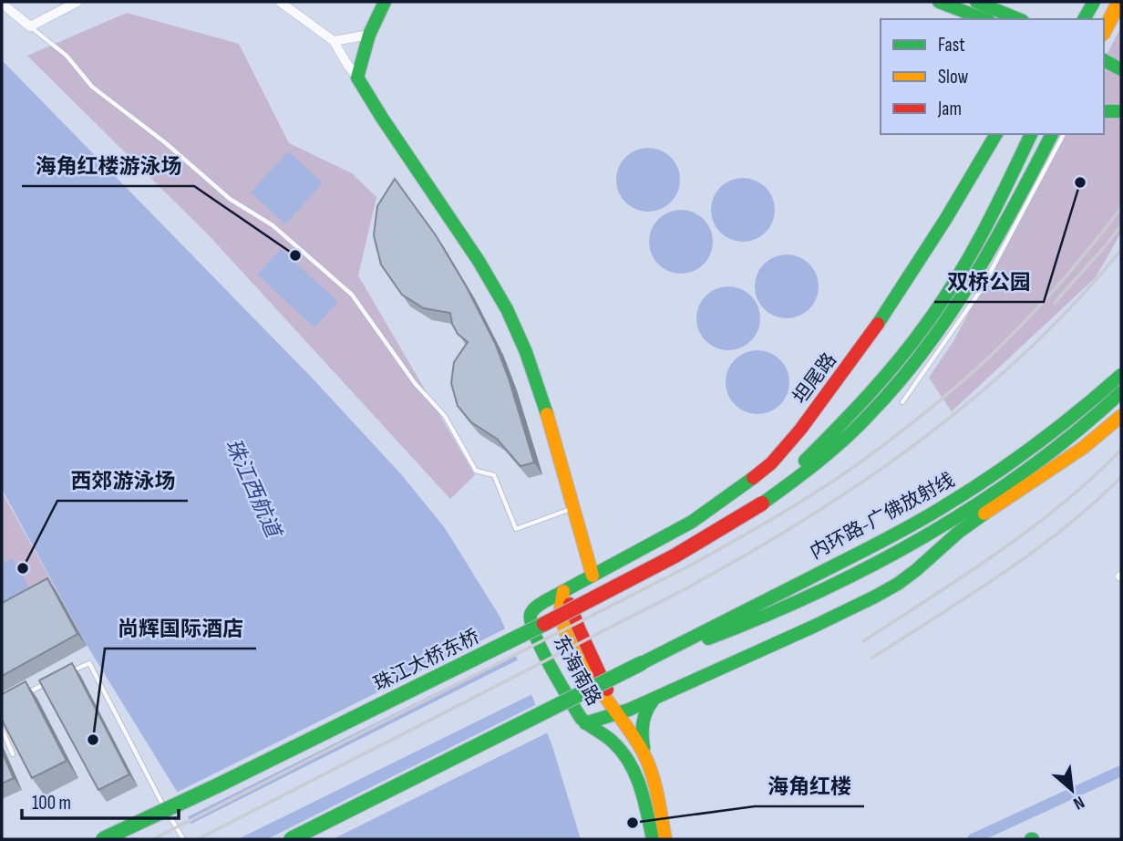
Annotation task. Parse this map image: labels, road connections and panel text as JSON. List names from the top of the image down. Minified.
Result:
{"streets":{"main road":["坦尾路","内环路-广佛放射线","珠江大桥东桥","东海南路"]},"crossings":[["坦尾路","东海南路"]],"water":["珠江西航道"],"places":["双桥公园","海角红楼游泳场","西郊游泳场","尚辉国际酒店","海角红楼"],"legend":["Fast","Slow","Jam"],"scale_bar":"100 m","north":"bottom right"}
